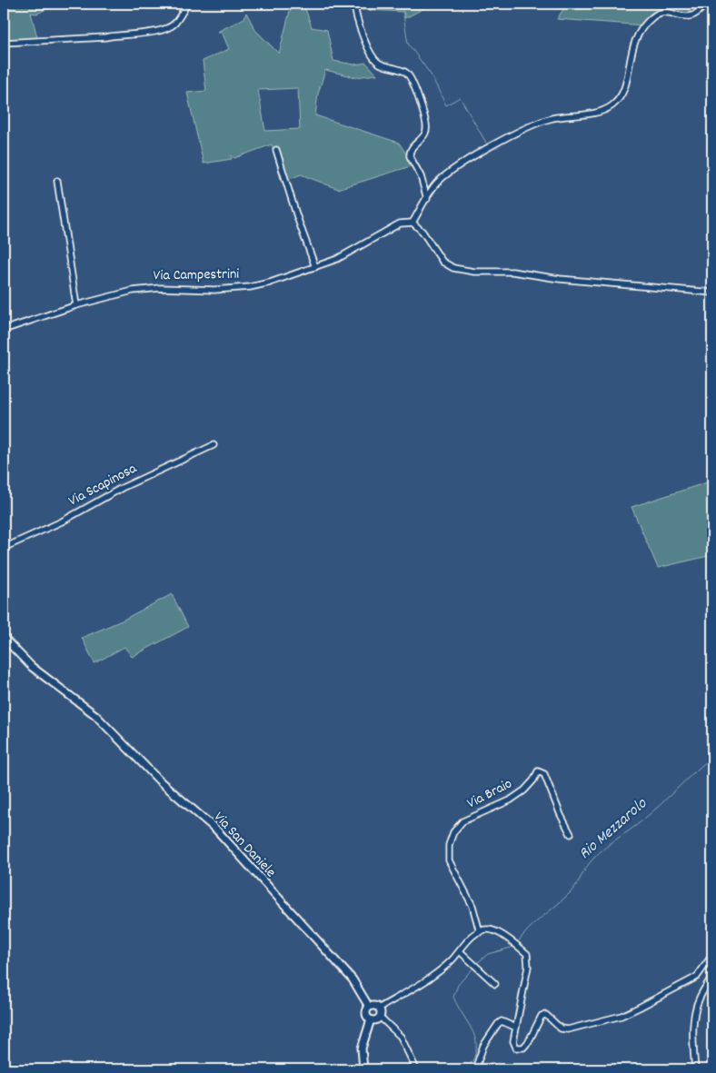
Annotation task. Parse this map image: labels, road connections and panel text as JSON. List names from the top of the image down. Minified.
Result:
{"streets":{"street":["Via Campestrini","Via Scapinosa","Via Braio","Via San Daniele"]},"water":["Rio Mezzarolo"]}
